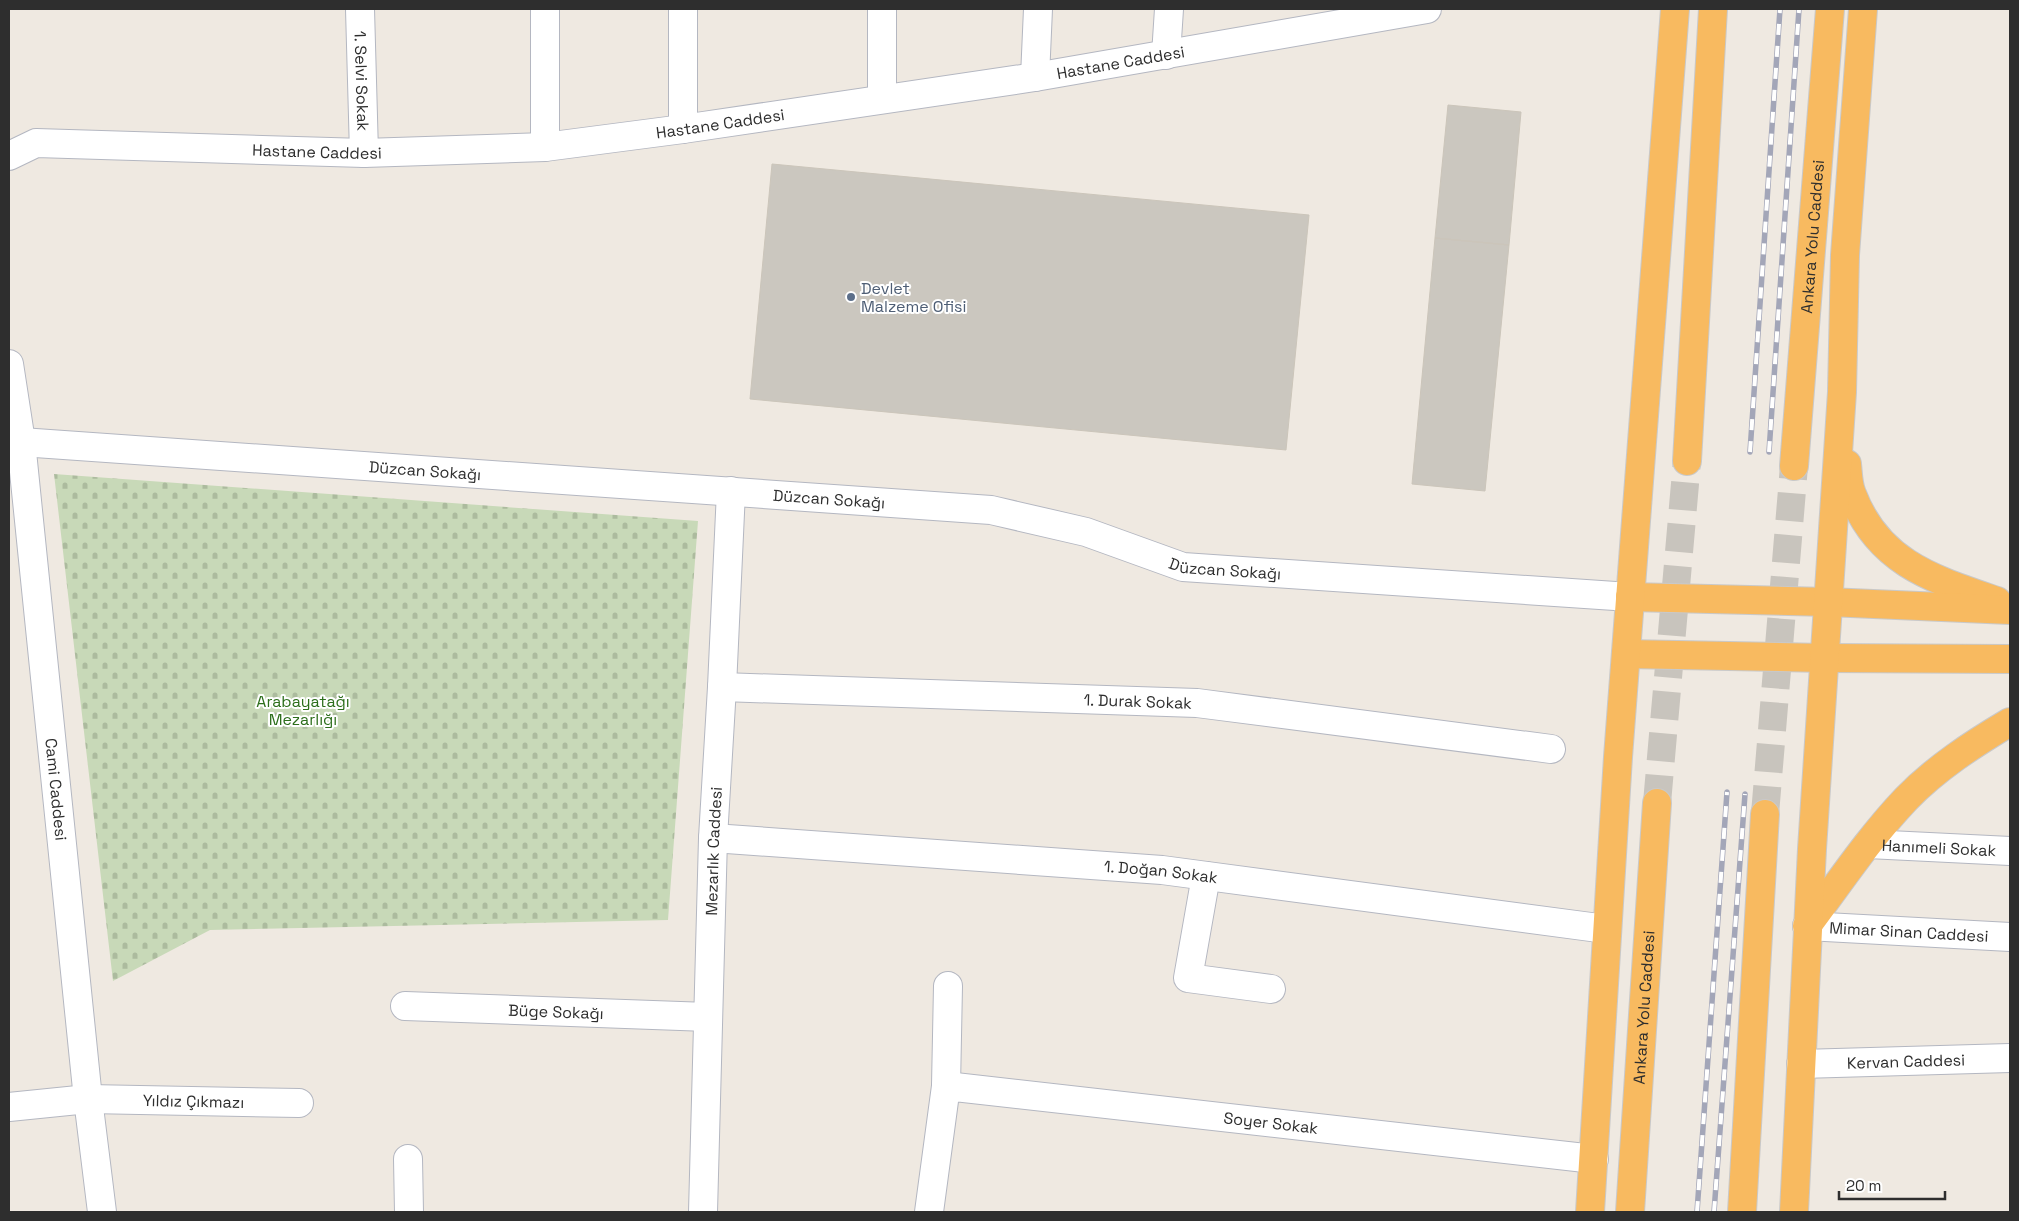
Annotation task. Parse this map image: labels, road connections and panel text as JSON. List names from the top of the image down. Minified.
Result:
{"streets":{"highway":["Ankara Yolu Caddesi"],"street":["Hastane Caddesi","1. Selvi Sokak","Düzcan Sokağı","1. Durak Sokak","Cami Caddesi","Hanımeli Sokak","Mezarlık Caddesi","1. Doğan Sokak","Mimar Sinan Caddesi","Büge Sokağı","Kervan Caddesi","Yıldız Çıkmazı","Soyer Sokak"]},"crossings":[["Hastane Caddesi","1. Selvi Sokak"],["Düzcan Sokağı","Cami Caddesi"],["Düzcan Sokağı","Mezarlık Caddesi"],["1. Durak Sokak","Mezarlık Caddesi"],["Cami Caddesi","Yıldız Çıkmazı"],["Mezarlık Caddesi","1. Doğan Sokak"],["Mezarlık Caddesi","Büge Sokağı"]],"parks":["Arabayatağı Mezarlığı"],"places":["Devlet Malzeme Ofisi"],"scale_bar":"20 m"}
